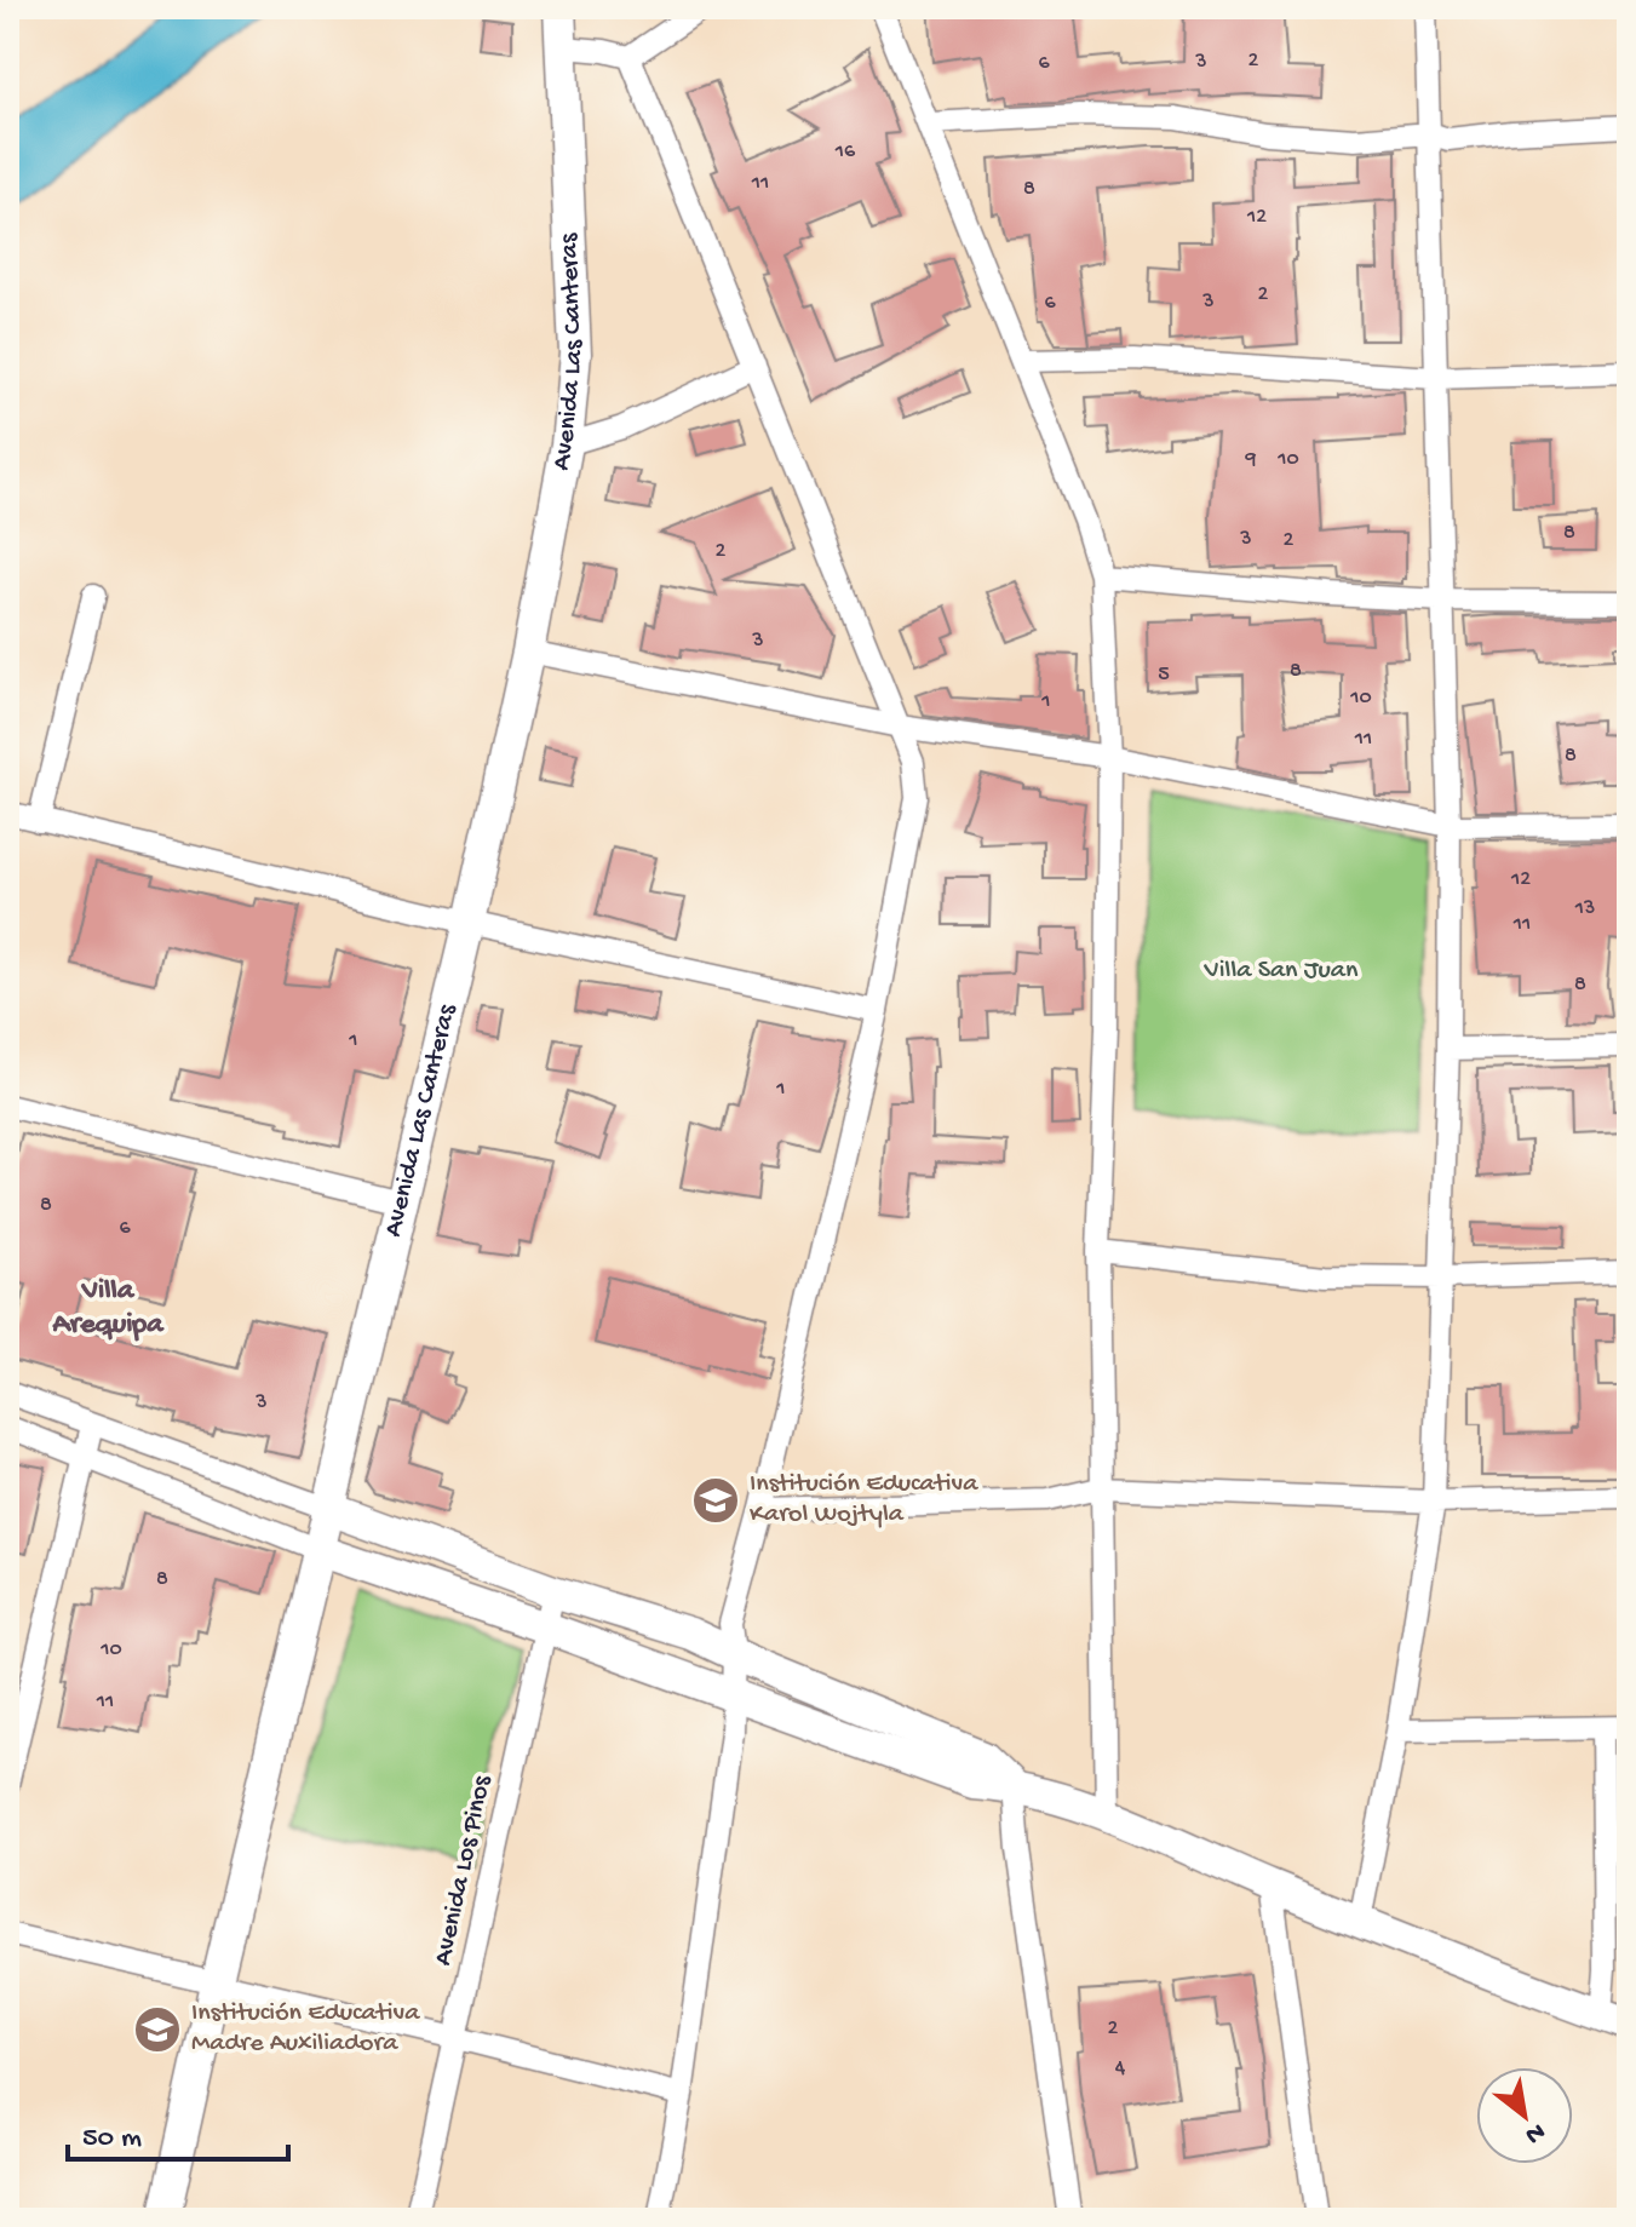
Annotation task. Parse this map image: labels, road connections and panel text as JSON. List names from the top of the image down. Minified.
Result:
{"streets":{"street":["Avenida Las Canteras","Avenida Los Pinos"]},"districts":["Villa Arequipa"],"parks":["Villa San Juan"],"places":{"school or university":["Institución Educativa Karol Wojtyla","Institución Educativa Madre Auxiliadora"]},"house_numbers":["2","3","6","16","11","8","12","2","3","6","9","10","8","3","2","2","3","8","5","10","1","11","8","12","13","11","8","1","1","8","6","3","8","10","11","2","4"],"scale_bar":"50 m","north":"bottom right"}
